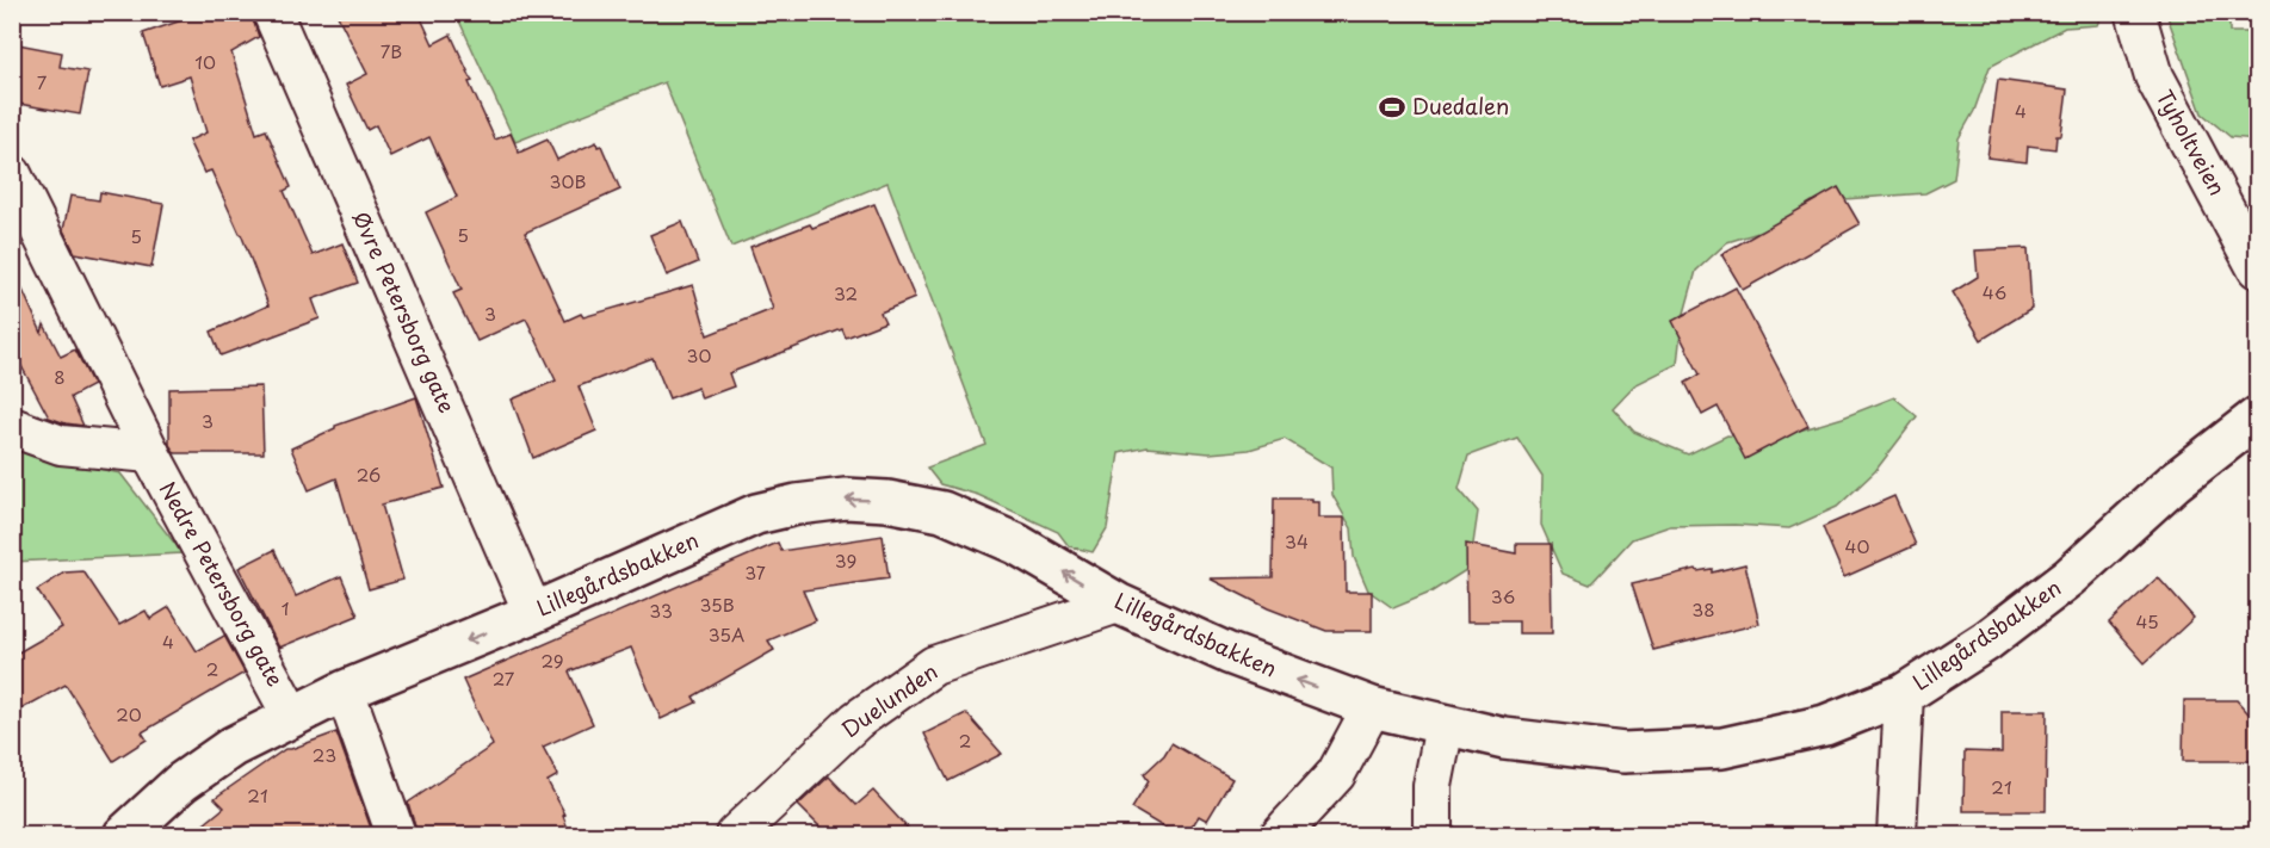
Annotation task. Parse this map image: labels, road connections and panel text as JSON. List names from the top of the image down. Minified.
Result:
{"streets":{"street":["Tyholtveien","Øvre Petersborg gate","Lillegårdsbakken","Nedre Petersborg gate","Duelunden"]},"crossings":[["Øvre Petersborg gate","Lillegårdsbakken"],["Lillegårdsbakken","Nedre Petersborg gate"],["Lillegårdsbakken","Duelunden"]],"one_way":["Lillegårdsbakken"],"places":{"sports":["Duedalen"]},"house_numbers":["7B","10","7","4","30B","5","5","46","32","3","30","8","3","26","34","40","39","37","36","35B","1","38","33","45","35A","4","29","2","27","20","2","23","21","21"]}
